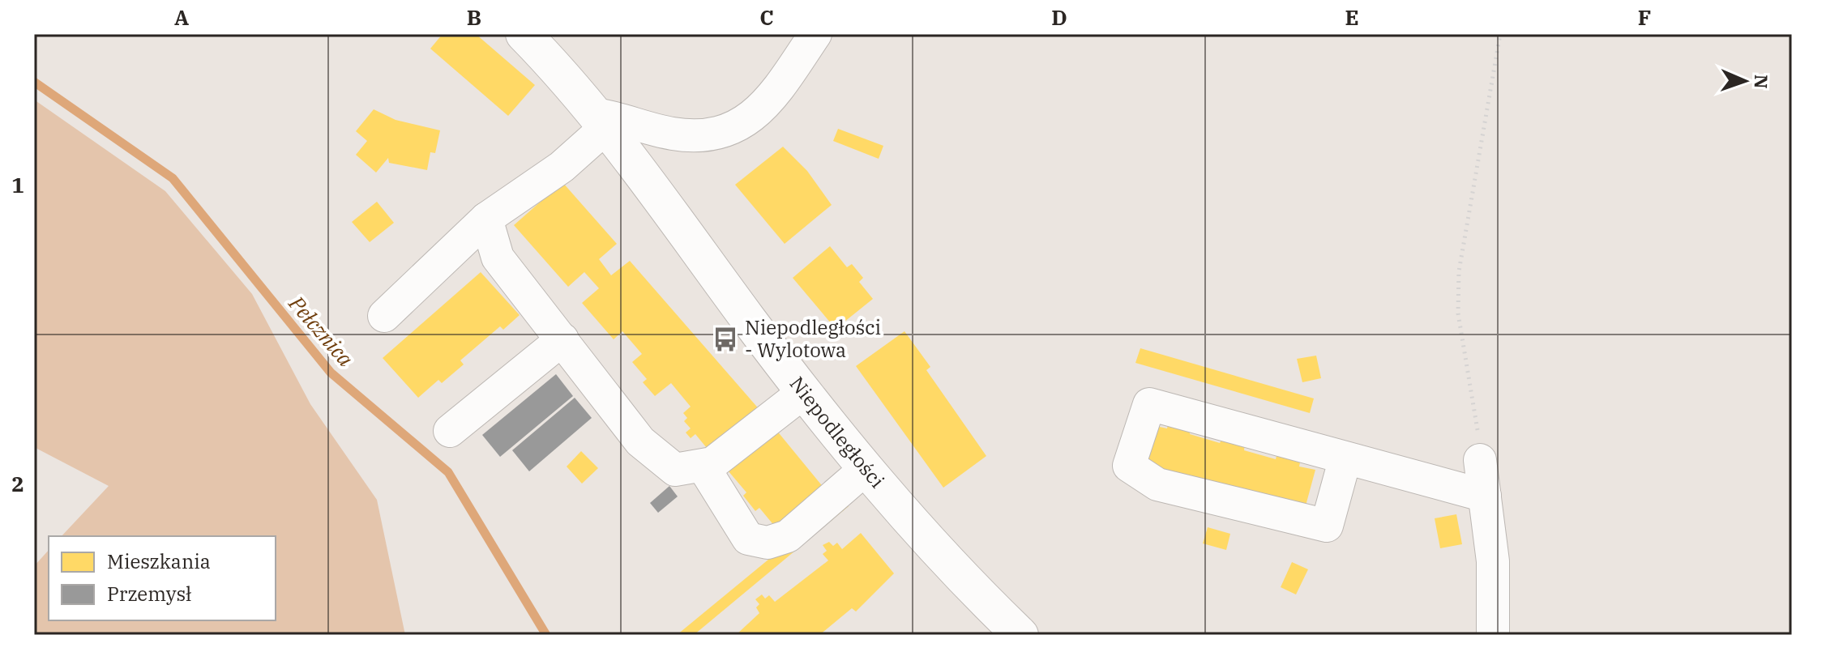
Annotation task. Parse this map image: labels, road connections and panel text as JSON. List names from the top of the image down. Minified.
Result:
{"streets":{"main road":["Niepodległości"]},"water":["Pełcznica"],"places":{"bus stop":["Niepodległości - Wylotowa"]},"legend":["Mieszkania","Przemysł"],"north":"right","grid":{"columns":["A","B","C","D","E","F"],"rows":["1","2"]}}
